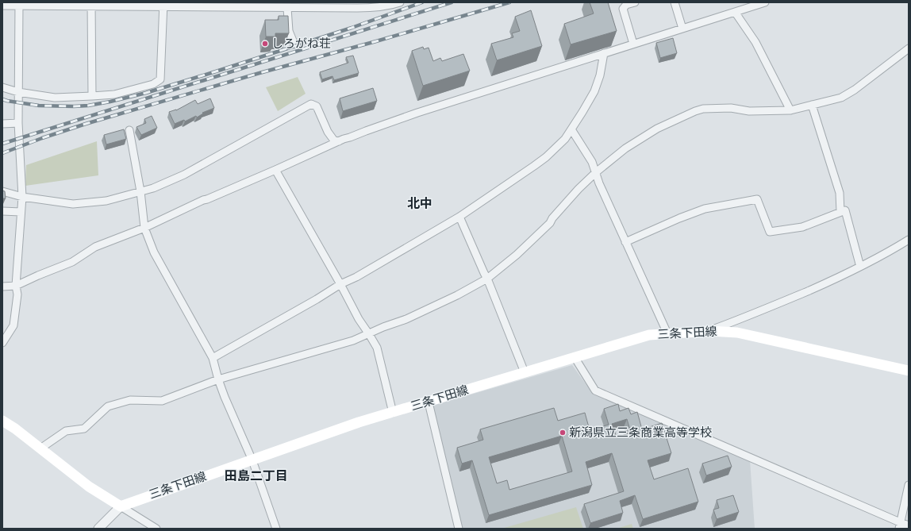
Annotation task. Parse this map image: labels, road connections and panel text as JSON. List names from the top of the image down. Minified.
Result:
{"streets":{"main road":["三条下田線"]},"districts":["北中","田島二丁目"],"places":["しろがね荘","新潟県立三条商業高等学校"]}
